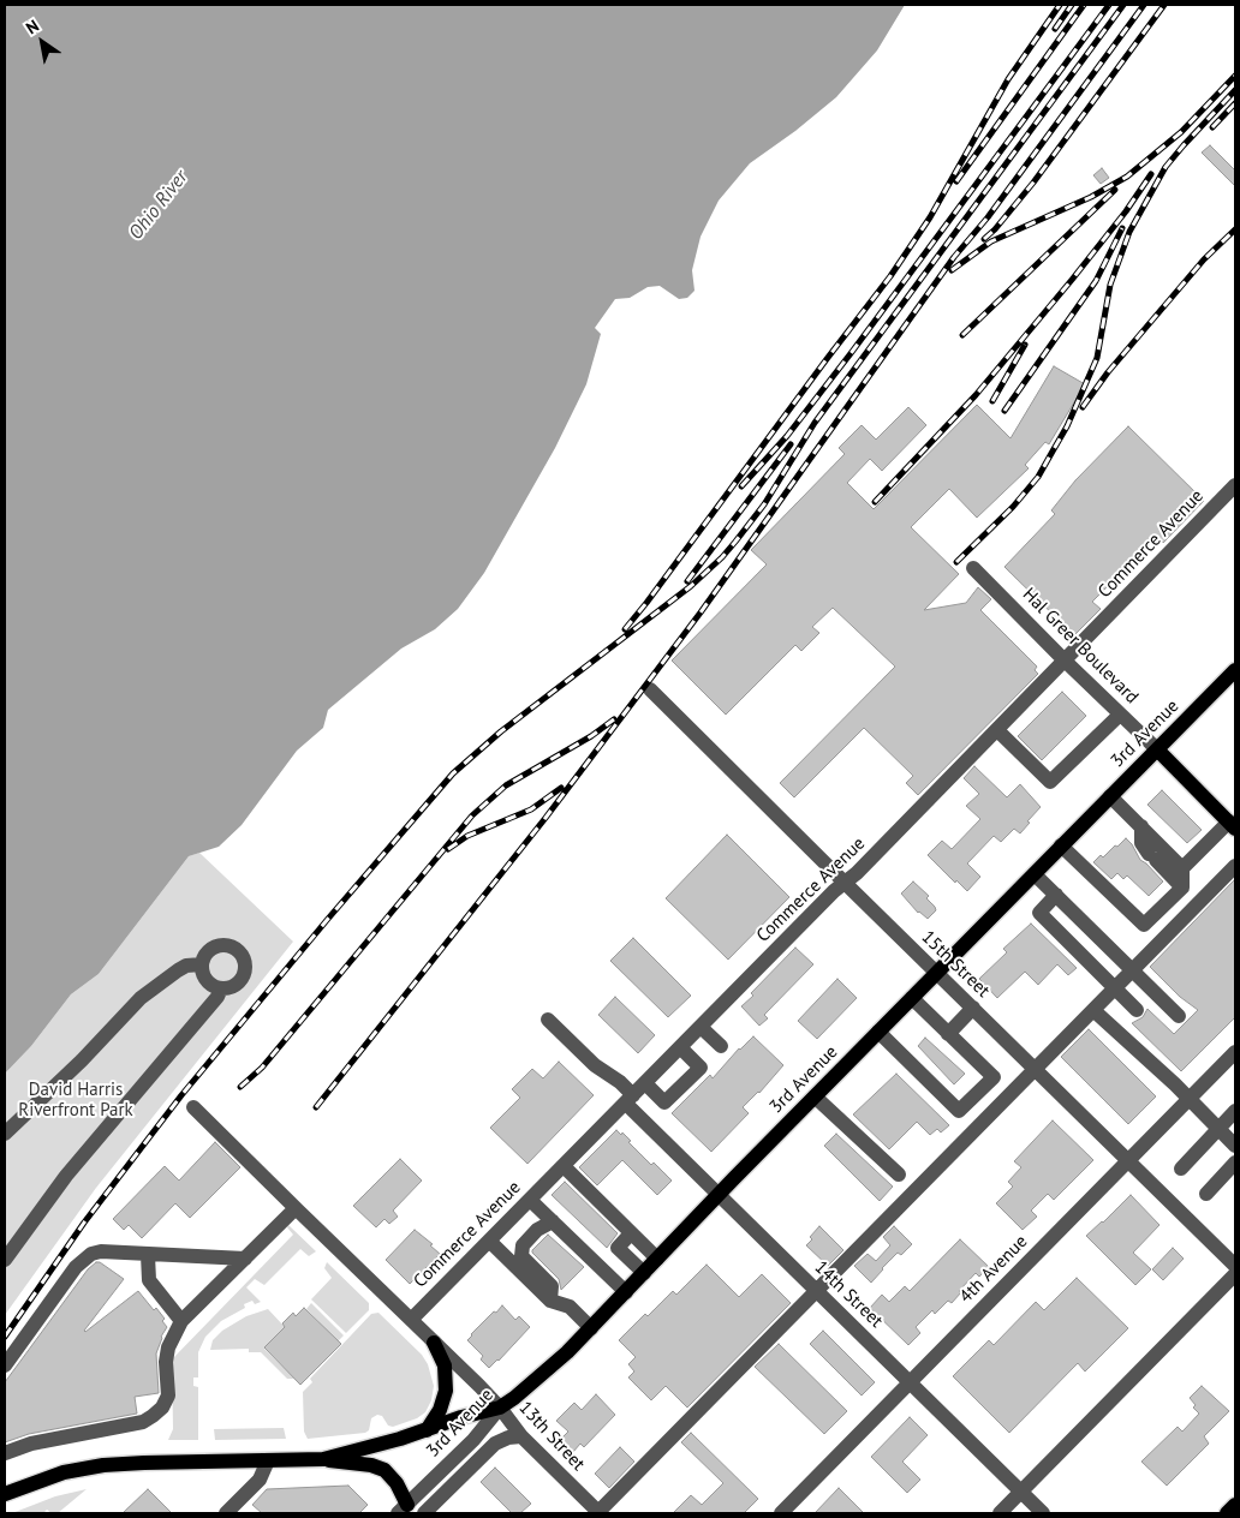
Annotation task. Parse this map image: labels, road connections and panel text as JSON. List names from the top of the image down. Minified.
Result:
{"streets":{"main road":["Hal Greer Boulevard","3rd Avenue"],"street":["Commerce Avenue","15th Street","4th Avenue","14th Street","13th Street"]},"crossings":[["Commerce Avenue","Hal Greer Boulevard"],["Commerce Avenue","15th Street"],["Commerce Avenue","14th Street"],["Commerce Avenue","13th Street"],["Hal Greer Boulevard","3rd Avenue"],["3rd Avenue","15th Street"],["3rd Avenue","14th Street"],["3rd Avenue","13th Street"],["15th Street","4th Avenue"],["4th Avenue","14th Street"]],"water":["Ohio River"],"parks":["David Harris Riverfront Park"],"north":"top left"}
